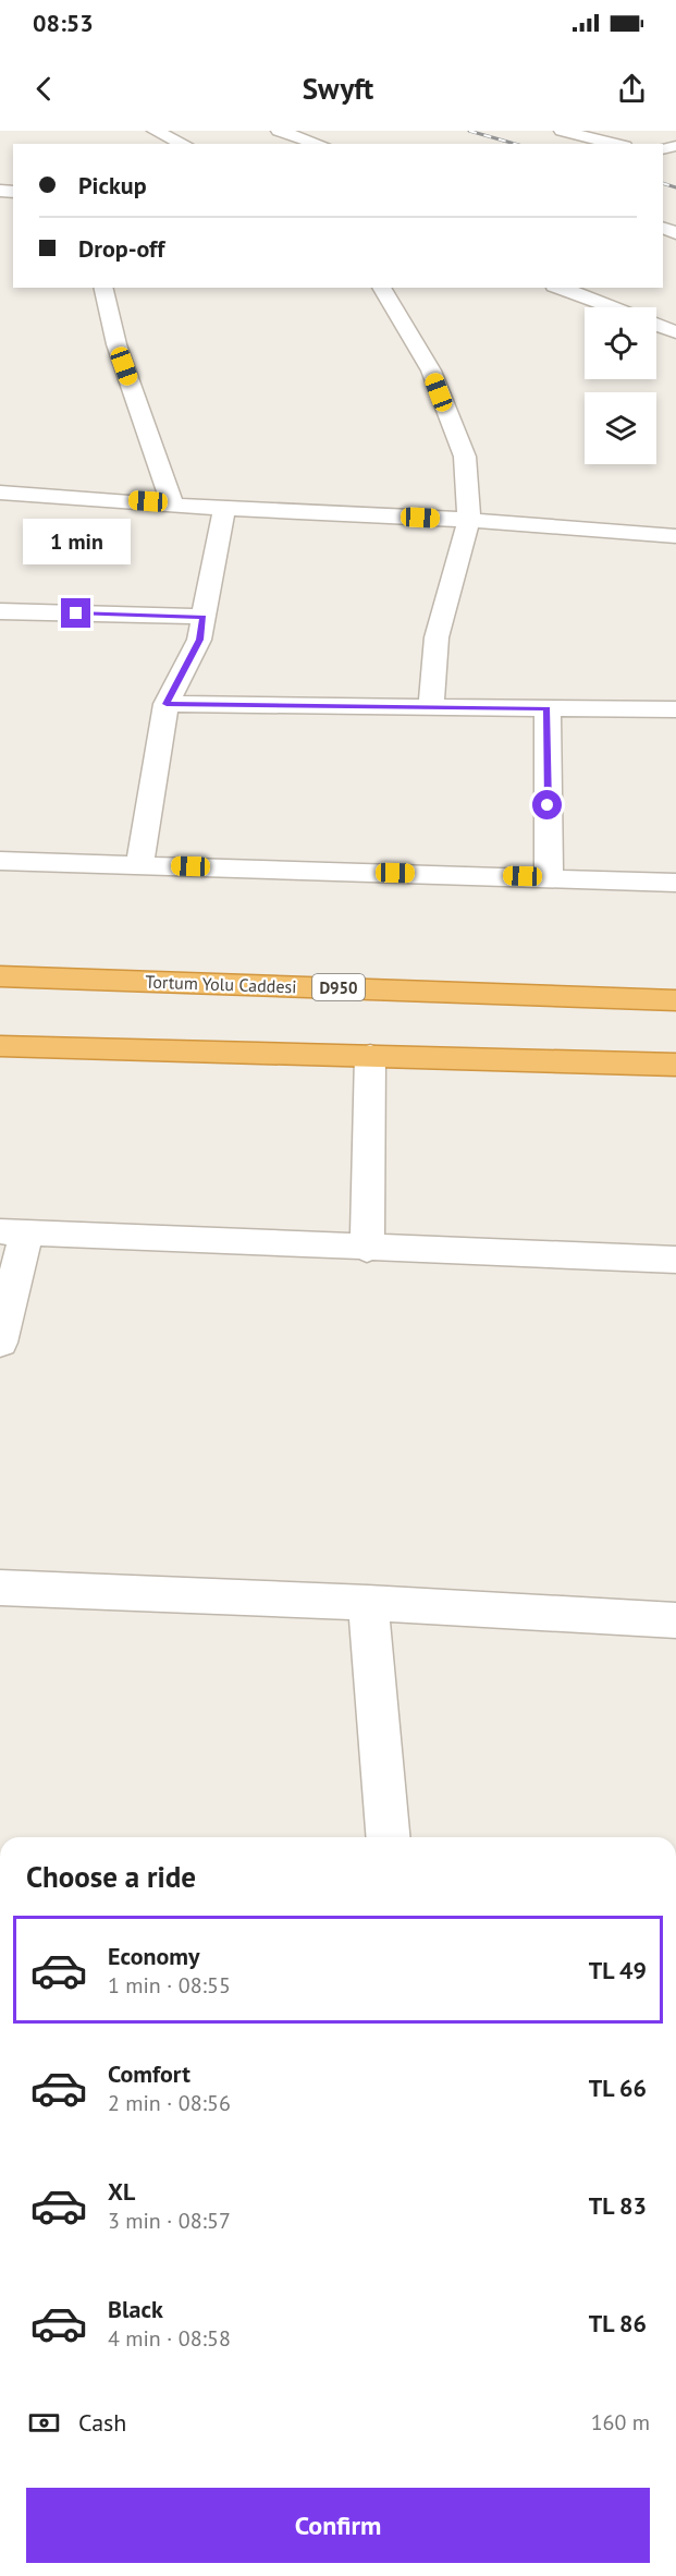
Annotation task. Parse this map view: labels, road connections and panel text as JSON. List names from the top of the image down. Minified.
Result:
{"streets":{"highway":["Tortum Yolu Caddesi","D950"]},"page":{"status":"08:53","header":"Swyft","banner":["Pickup","Drop-off"],"bubble":"1 min","heading":"Choose a ride","list":[{"name":"Economy","note":"1 min · 08:55","value":"TL 49"},{"name":"Comfort","note":"2 min · 08:56","value":"TL 66"},{"name":"XL","note":"3 min · 08:57","value":"TL 83"},{"name":"Black","note":"4 min · 08:58","value":"TL 86"}],"pay":["Cash","160 m"],"buttons":"Confirm"}}
